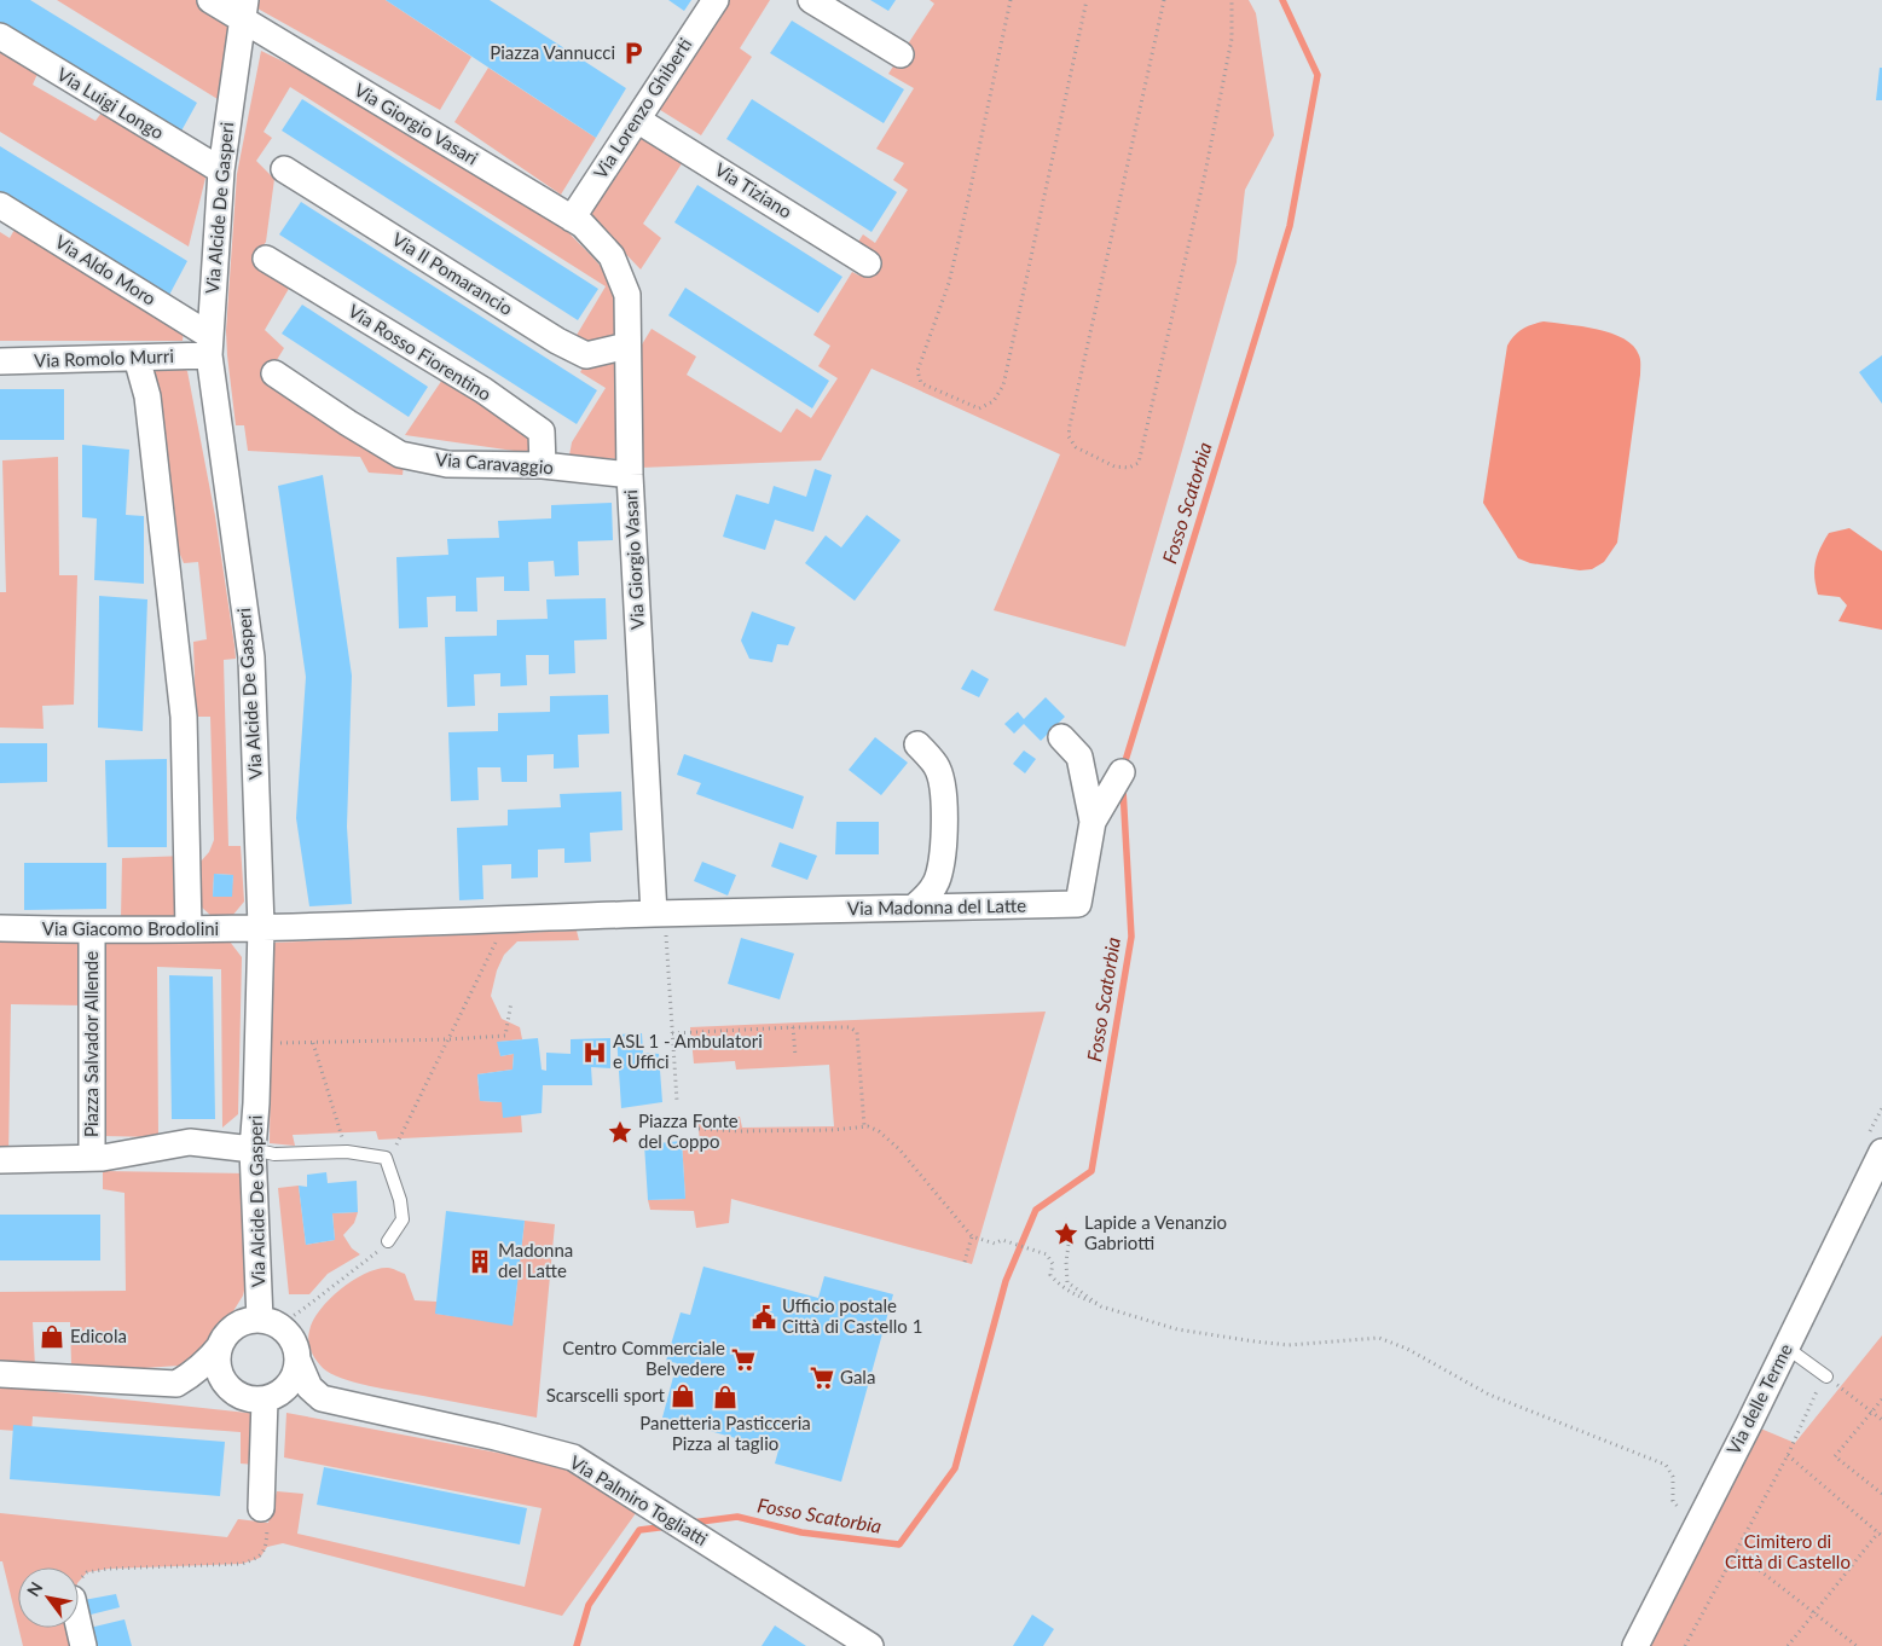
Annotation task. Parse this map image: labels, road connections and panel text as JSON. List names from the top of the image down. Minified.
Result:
{"streets":{"street":["Via Luigi Longo","Via Lorenzo Ghiberti","Via Giorgio Vasari","Via Tiziano","Via Alcide De Gasperi","Via Aldo Moro","Via Il Pomarancio","Via Rosso Fiorentino","Via Romolo Murri","Via Caravaggio","Via Madonna del Latte","Via Giacomo Brodolini","Piazza Salvador Allende","Via delle Terme","Via Palmiro Togliatti"]},"crossings":[["Via Luigi Longo","Via Alcide De Gasperi"],["Via Lorenzo Ghiberti","Via Giorgio Vasari"],["Via Lorenzo Ghiberti","Via Tiziano"],["Via Giorgio Vasari","Via Alcide De Gasperi"],["Via Giorgio Vasari","Via Il Pomarancio"],["Via Giorgio Vasari","Via Caravaggio"],["Via Giorgio Vasari","Via Madonna del Latte"],["Via Alcide De Gasperi","Via Aldo Moro"],["Via Alcide De Gasperi","Via Romolo Murri"],["Via Alcide De Gasperi","Via Giacomo Brodolini"],["Via Alcide De Gasperi","Piazza Salvador Allende"],["Via Alcide De Gasperi","Via Palmiro Togliatti"],["Via Aldo Moro","Via Romolo Murri"],["Via Rosso Fiorentino","Via Caravaggio"],["Via Giacomo Brodolini","Piazza Salvador Allende"]],"water":["Fosso Scatorbia"],"parks":["Cimitero di Città di Castello"],"places":{"parking":["Piazza Vannucci"],"hospital":["ASL 1 - Ambulatori e Uffici"],"place":["Piazza Fonte del Coppo","Lapide a Venanzio Gabriotti"],"building":["Madonna del Latte"],"public building":["Ufficio postale Città di Castello 1"],"shop":["Edicola","Scarscelli sport","Panetteria Pasticceria Pizza al taglio"],"supermarket":["Centro Commerciale Belvedere","Gala"]},"north":"top left"}
